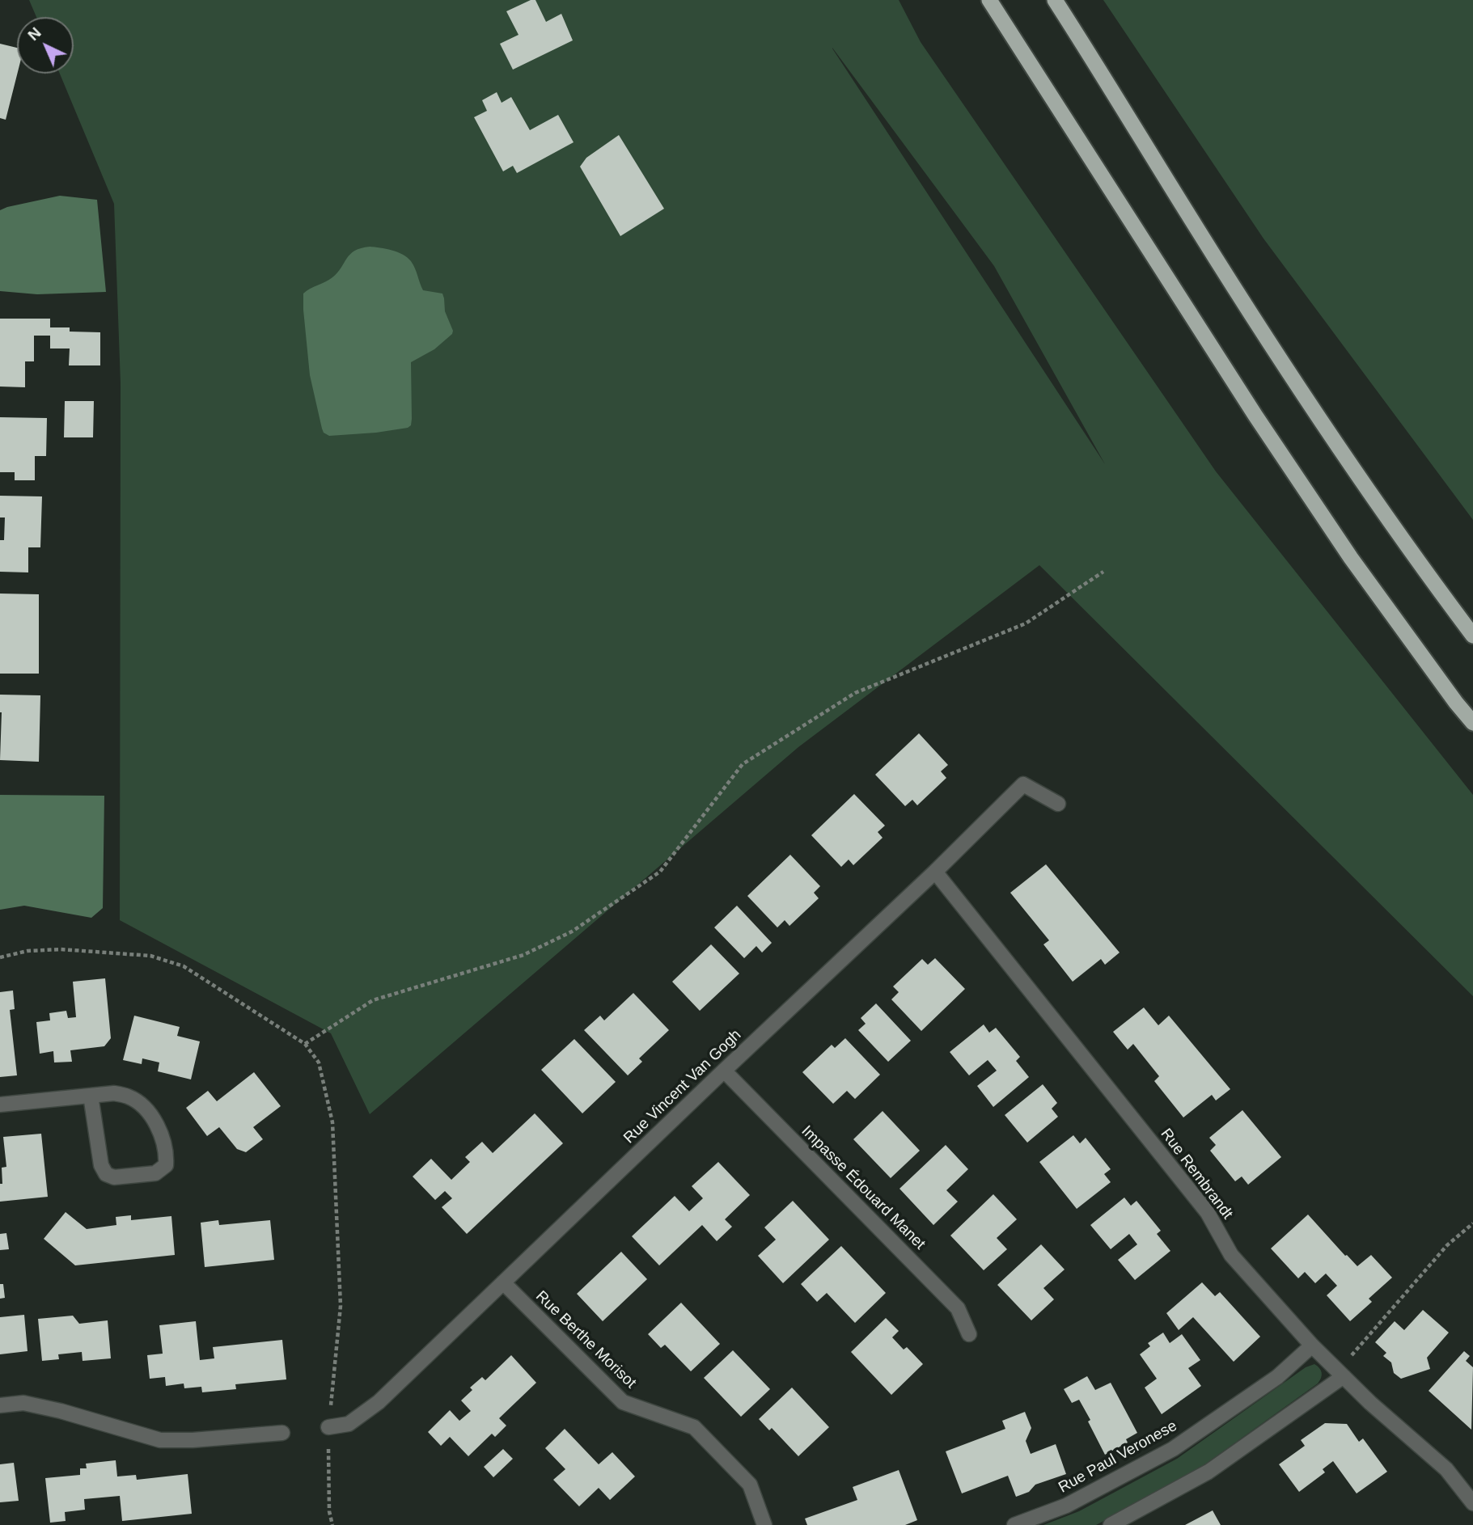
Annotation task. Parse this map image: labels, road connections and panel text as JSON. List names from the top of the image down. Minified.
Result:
{"streets":{"street":["Rue Vincent Van Gogh","Rue Rembrandt","Impasse Édouard Manet","Rue Berthe Morisot","Rue Paul Veronese"]},"crossings":[["Rue Vincent Van Gogh","Rue Rembrandt"],["Rue Vincent Van Gogh","Impasse Édouard Manet"],["Rue Vincent Van Gogh","Rue Berthe Morisot"],["Rue Rembrandt","Rue Paul Veronese"]],"north":"top left"}
